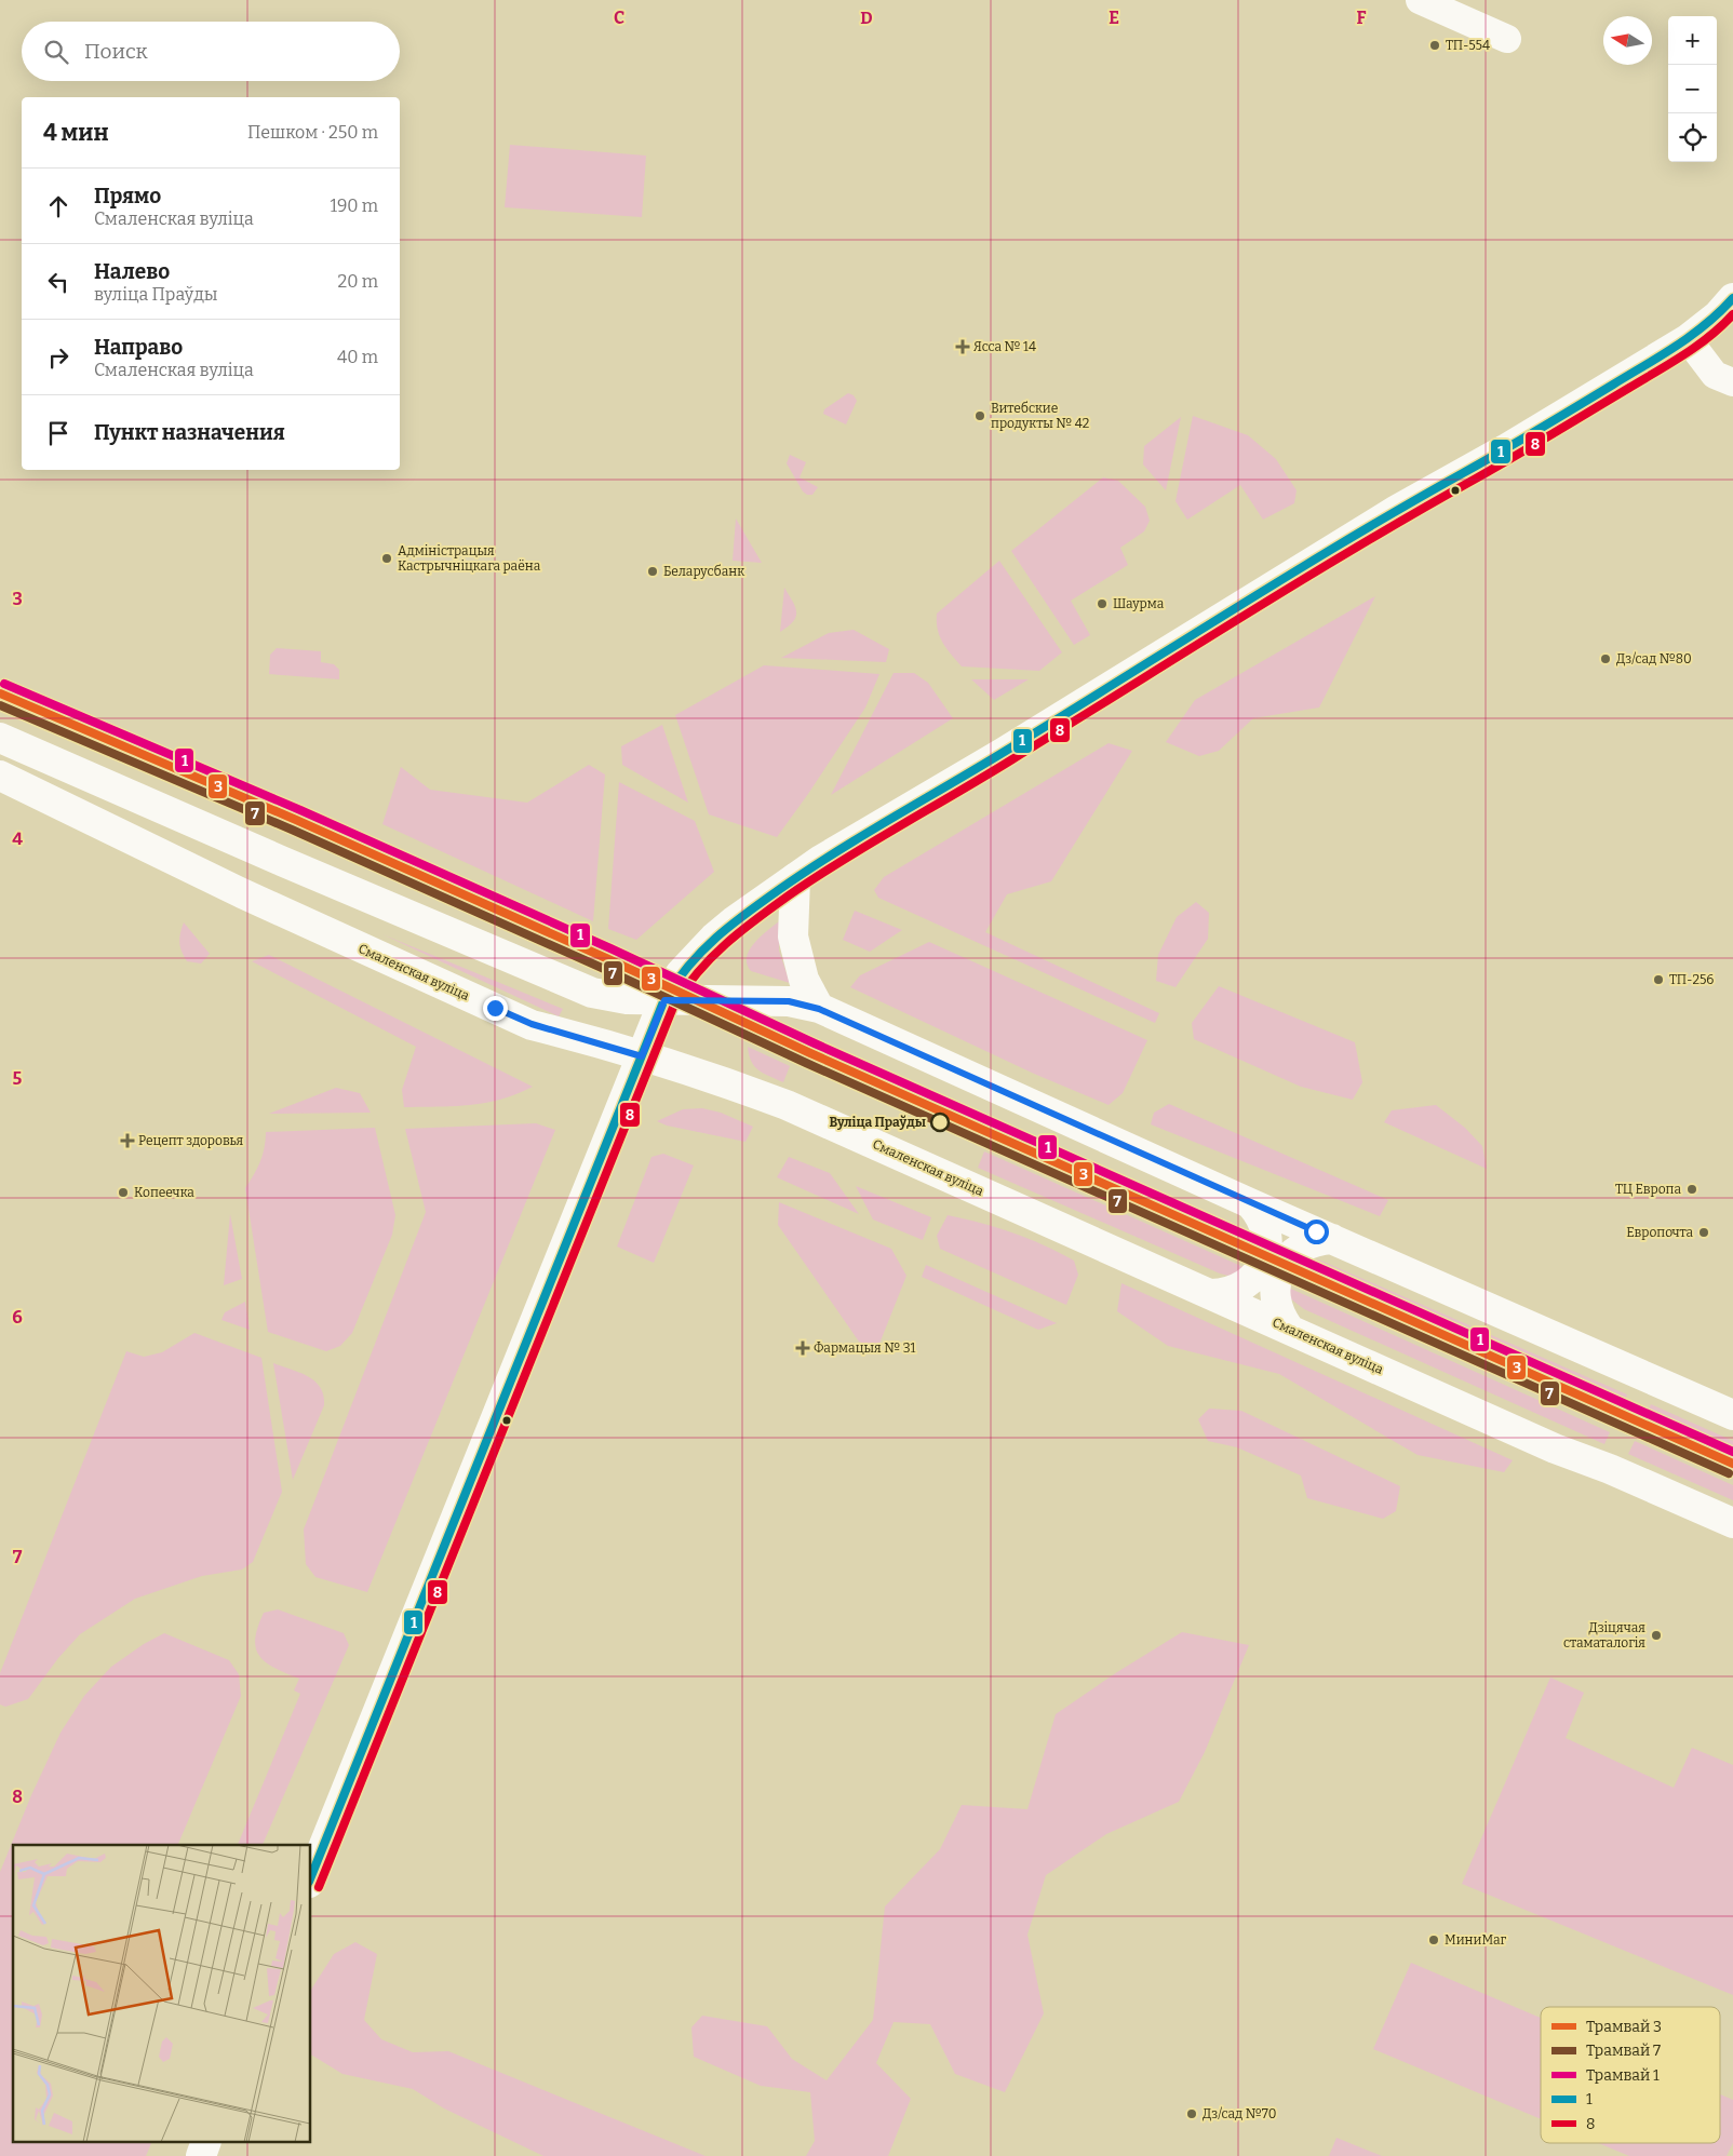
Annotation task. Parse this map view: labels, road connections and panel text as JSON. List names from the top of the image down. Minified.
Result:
{"streets":{"main road":["Смаленская вуліца"]},"places":{"other":["ТП-554","Витебские продукты № 42","Адміністрацыя Кастрычніцкага раёна","Беларусбанк","Шаурма","Дз/сад №80","ТП-256","Вуліца Праўды","ТЦ Европа","Копеечка","Европочта","Дзіцячая стаматалогія","МиниМаг","Дз/сад №70"],"health":["Ясса № 14","Рецепт здоровья","Фармацыя № 31"]},"lines":["transit line 1","transit line 8","tram line 1","tram line 3","tram line 7"],"legend":["Трамвай 3","Трамвай 7","Трамвай 1","1","8"],"north":"left","page":{"map_buttons":["+","−"],"search":"Поиск","heading":["4 мин","Пешком · 250 m"],"list":[["Прямо","Смаленская вуліца","190 m"],["Налево","вуліца Праўды","20 m"],["Направо","Смаленская вуліца","40 m"],"Пункт назначения"]},"grid":{"columns":["C","D","E","F"],"rows":["3","4","5","6","7","8"]}}
